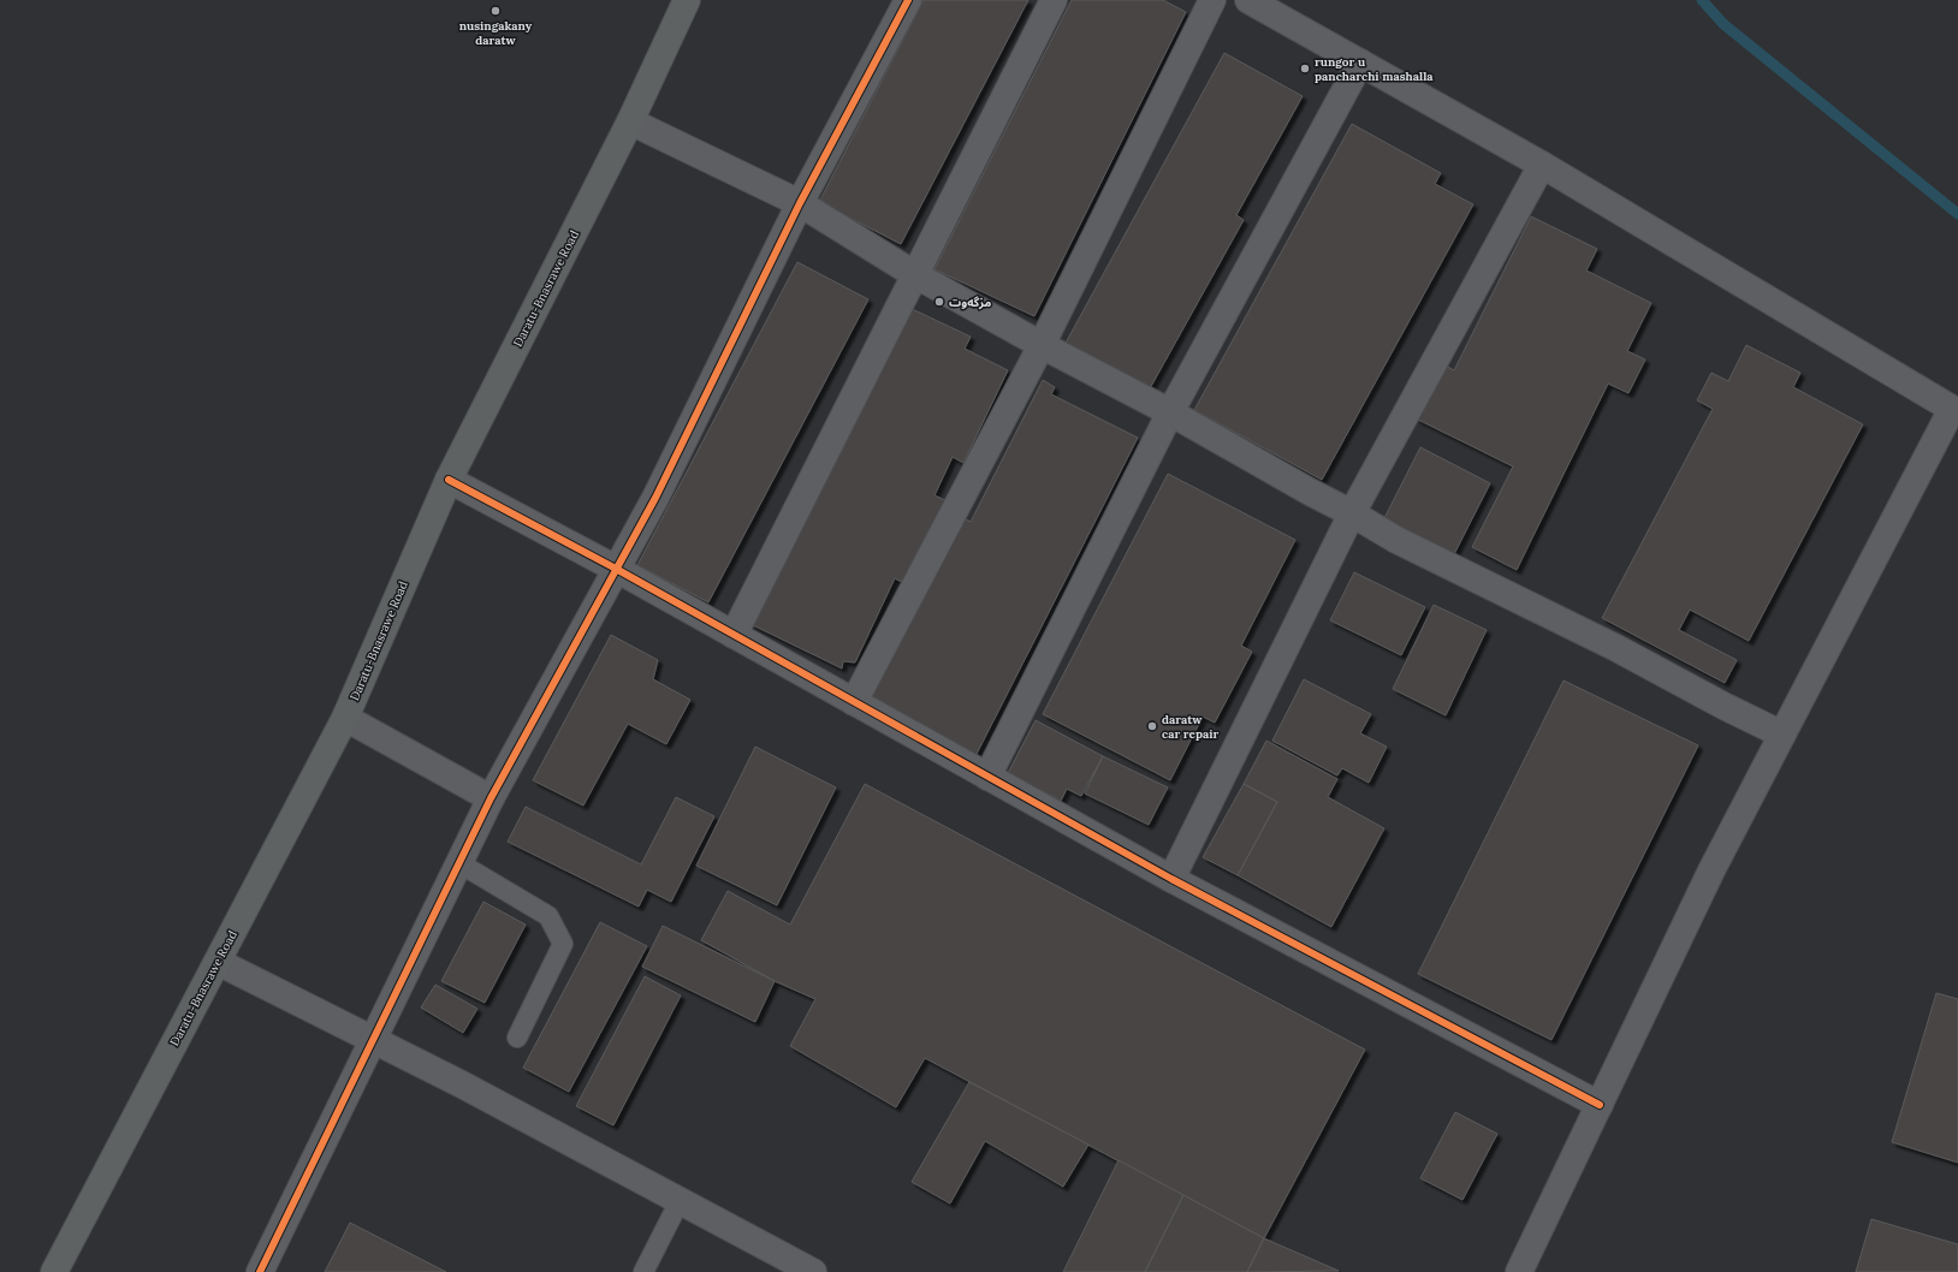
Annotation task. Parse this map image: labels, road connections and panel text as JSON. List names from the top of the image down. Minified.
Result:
{"streets":{"street":["Daratu-Bnasrawe Road"]},"places":["nusingakany daratw","rungor u pancharchi mashalla","مزگەوت","daratw car repair"]}
